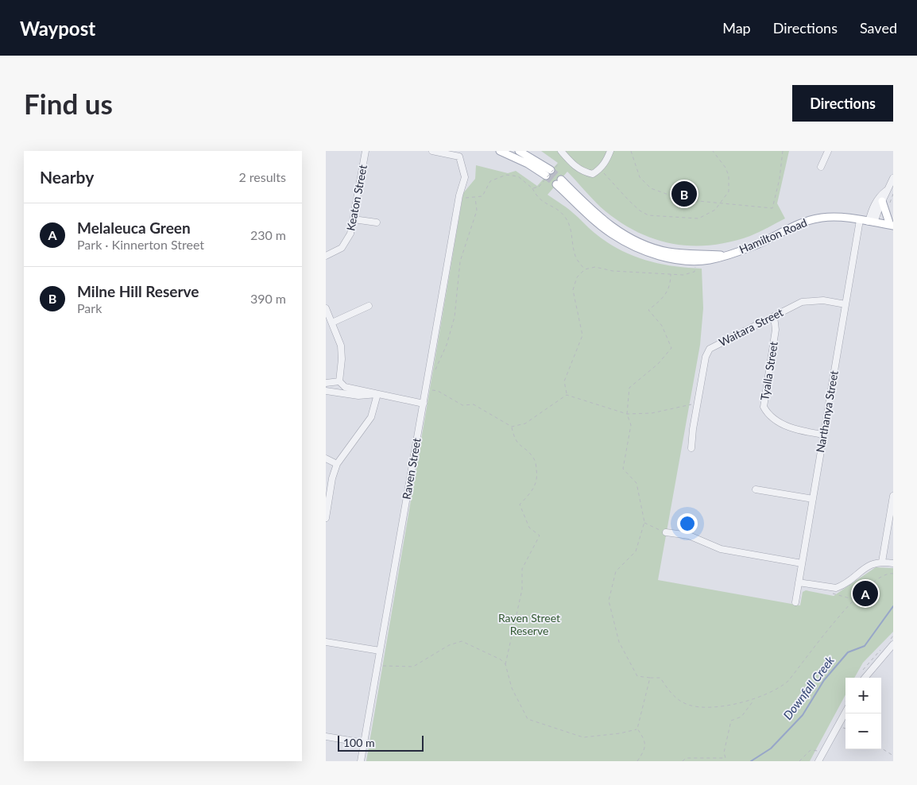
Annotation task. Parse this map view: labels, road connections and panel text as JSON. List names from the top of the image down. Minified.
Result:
{"streets":{"main road":["Hamilton Road"],"street":["Keaton Street","Waitara Street","Tyalla Street","Narthanya Street","Raven Street"]},"crossings":[["Hamilton Road","Narthanya Street"],["Waitara Street","Tyalla Street"],["Waitara Street","Narthanya Street"],["Tyalla Street","Narthanya Street"]],"water":["Downfall Creek"],"parks":["Raven Street Reserve"],"scale_bar":"100 m","page":{"header":"Waypost","nav":["Map","Directions","Saved"],"buttons":"Directions","title":"Find us","heading":["Nearby","2 results"],"pins":["B","A"],"list":[{"mark":"A","name":"Melaleuca Green","note":"Park · Kinnerton Street","value":"230 m"},{"mark":"B","name":"Milne Hill Reserve","note":"Park","value":"390 m"}],"map_buttons":["+","−"],"scale":"100 m"}}
